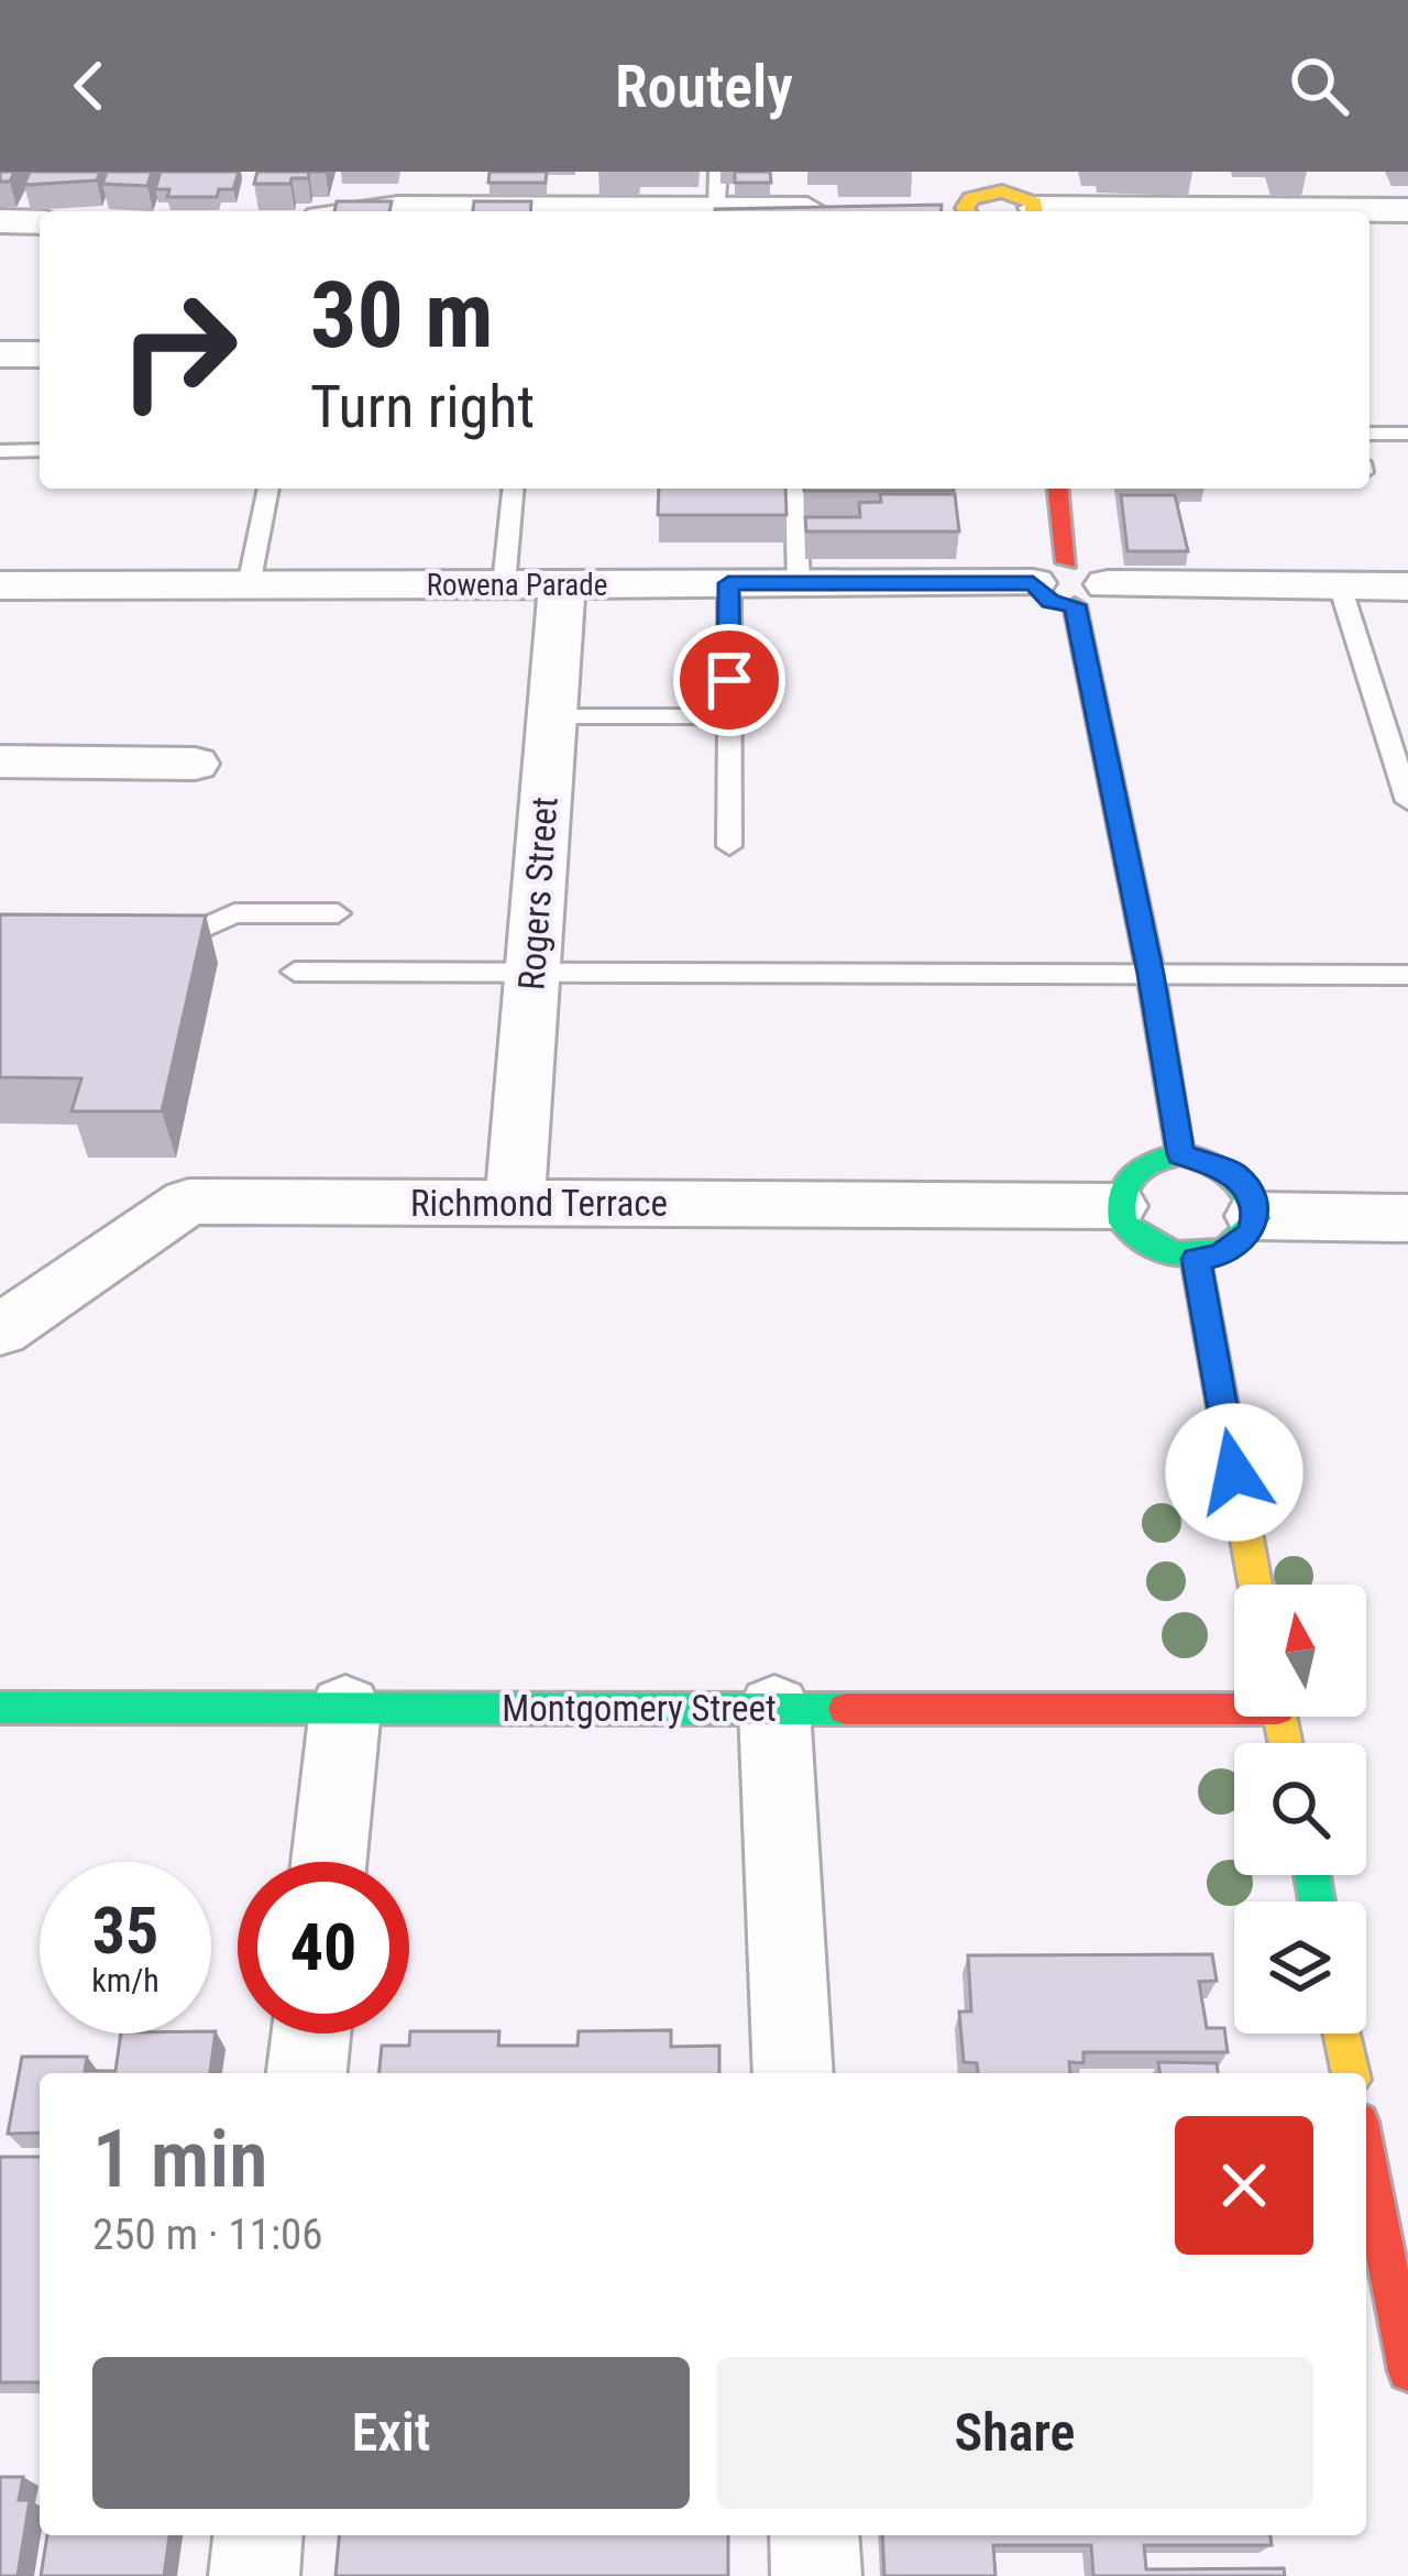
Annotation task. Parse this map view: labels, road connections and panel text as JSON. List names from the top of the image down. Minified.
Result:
{"streets":{"street":["Rowena Parade","Rogers Street","Richmond Terrace","Montgomery Street"]},"crossings":[["Rowena Parade","Rogers Street"],["Rogers Street","Richmond Terrace"]],"north":"top","page":{"header":"Routely","turn":["30 m","Turn right"],"speed":"35 km/h","limit":"40","heading":["1 min","250 m · 11:06"],"buttons":["Exit","Share"]}}
